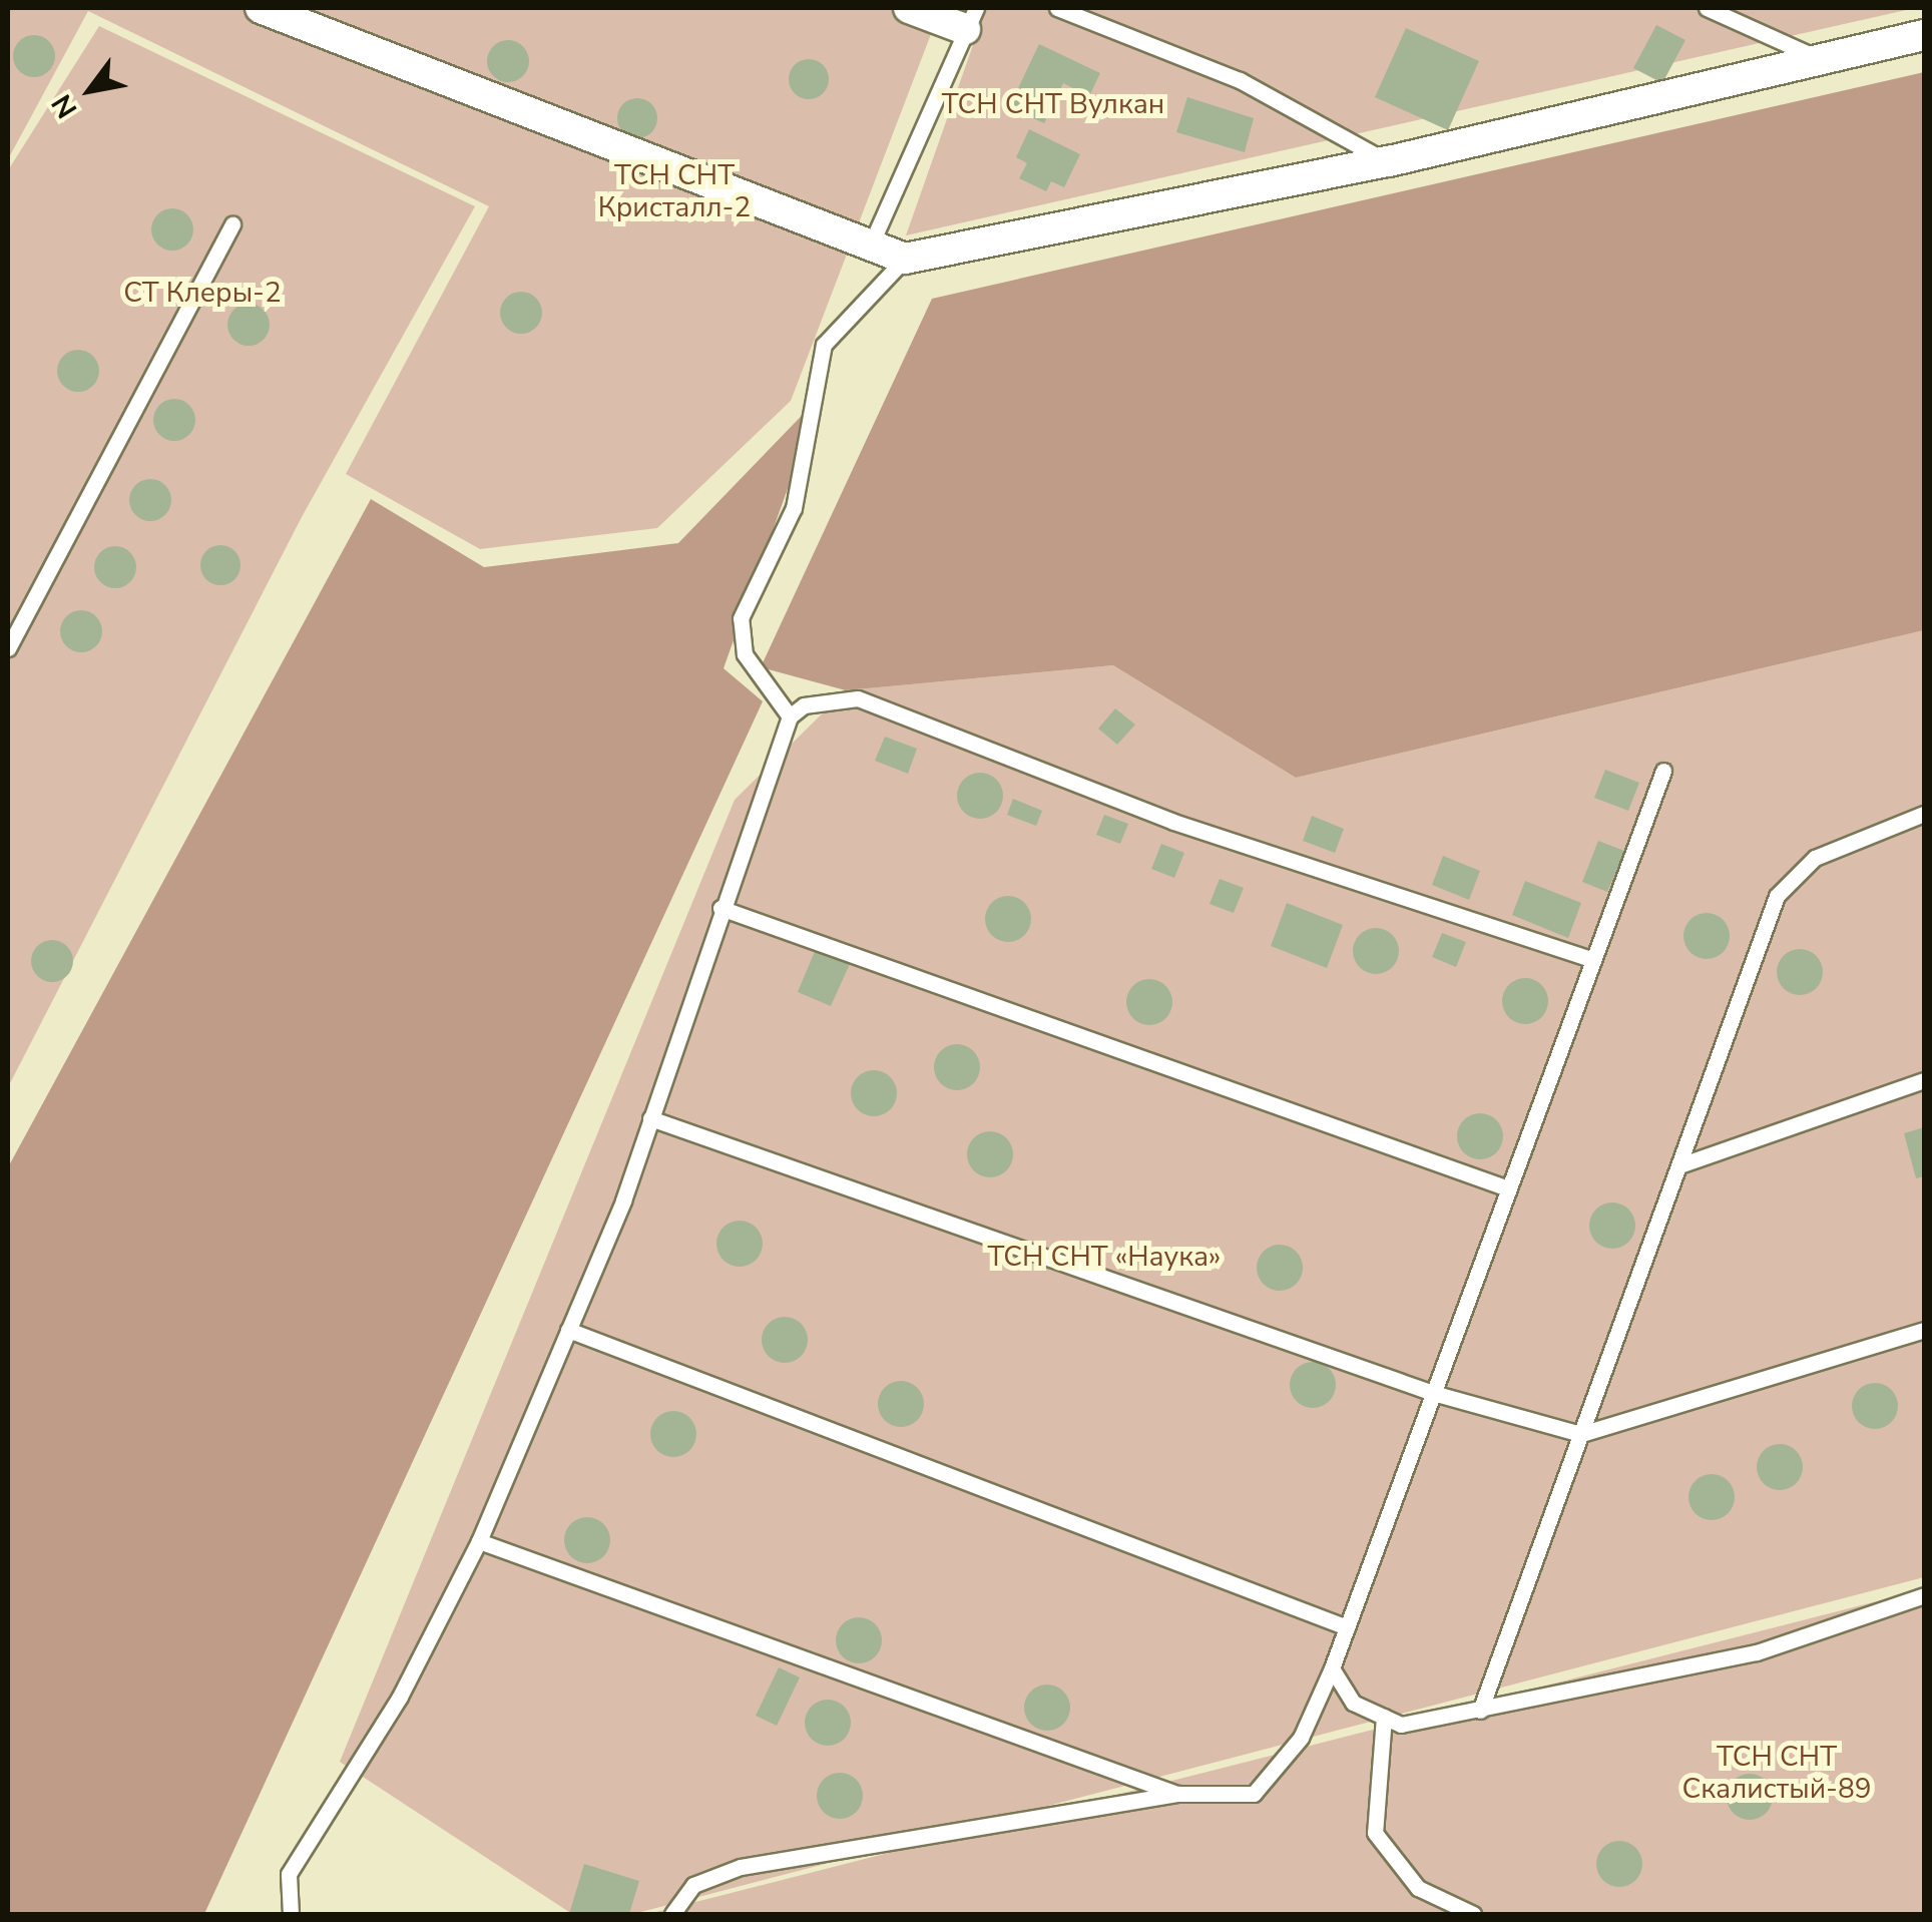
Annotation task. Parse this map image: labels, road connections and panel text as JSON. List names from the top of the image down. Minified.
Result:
{"parks":["ТСН СНТ Вулкан","ТСН СНТ Кристалл-2","СТ Клеры-2","ТСН СНТ «Наука»","ТСН СНТ Скалистый-89"],"north":"bottom left"}
